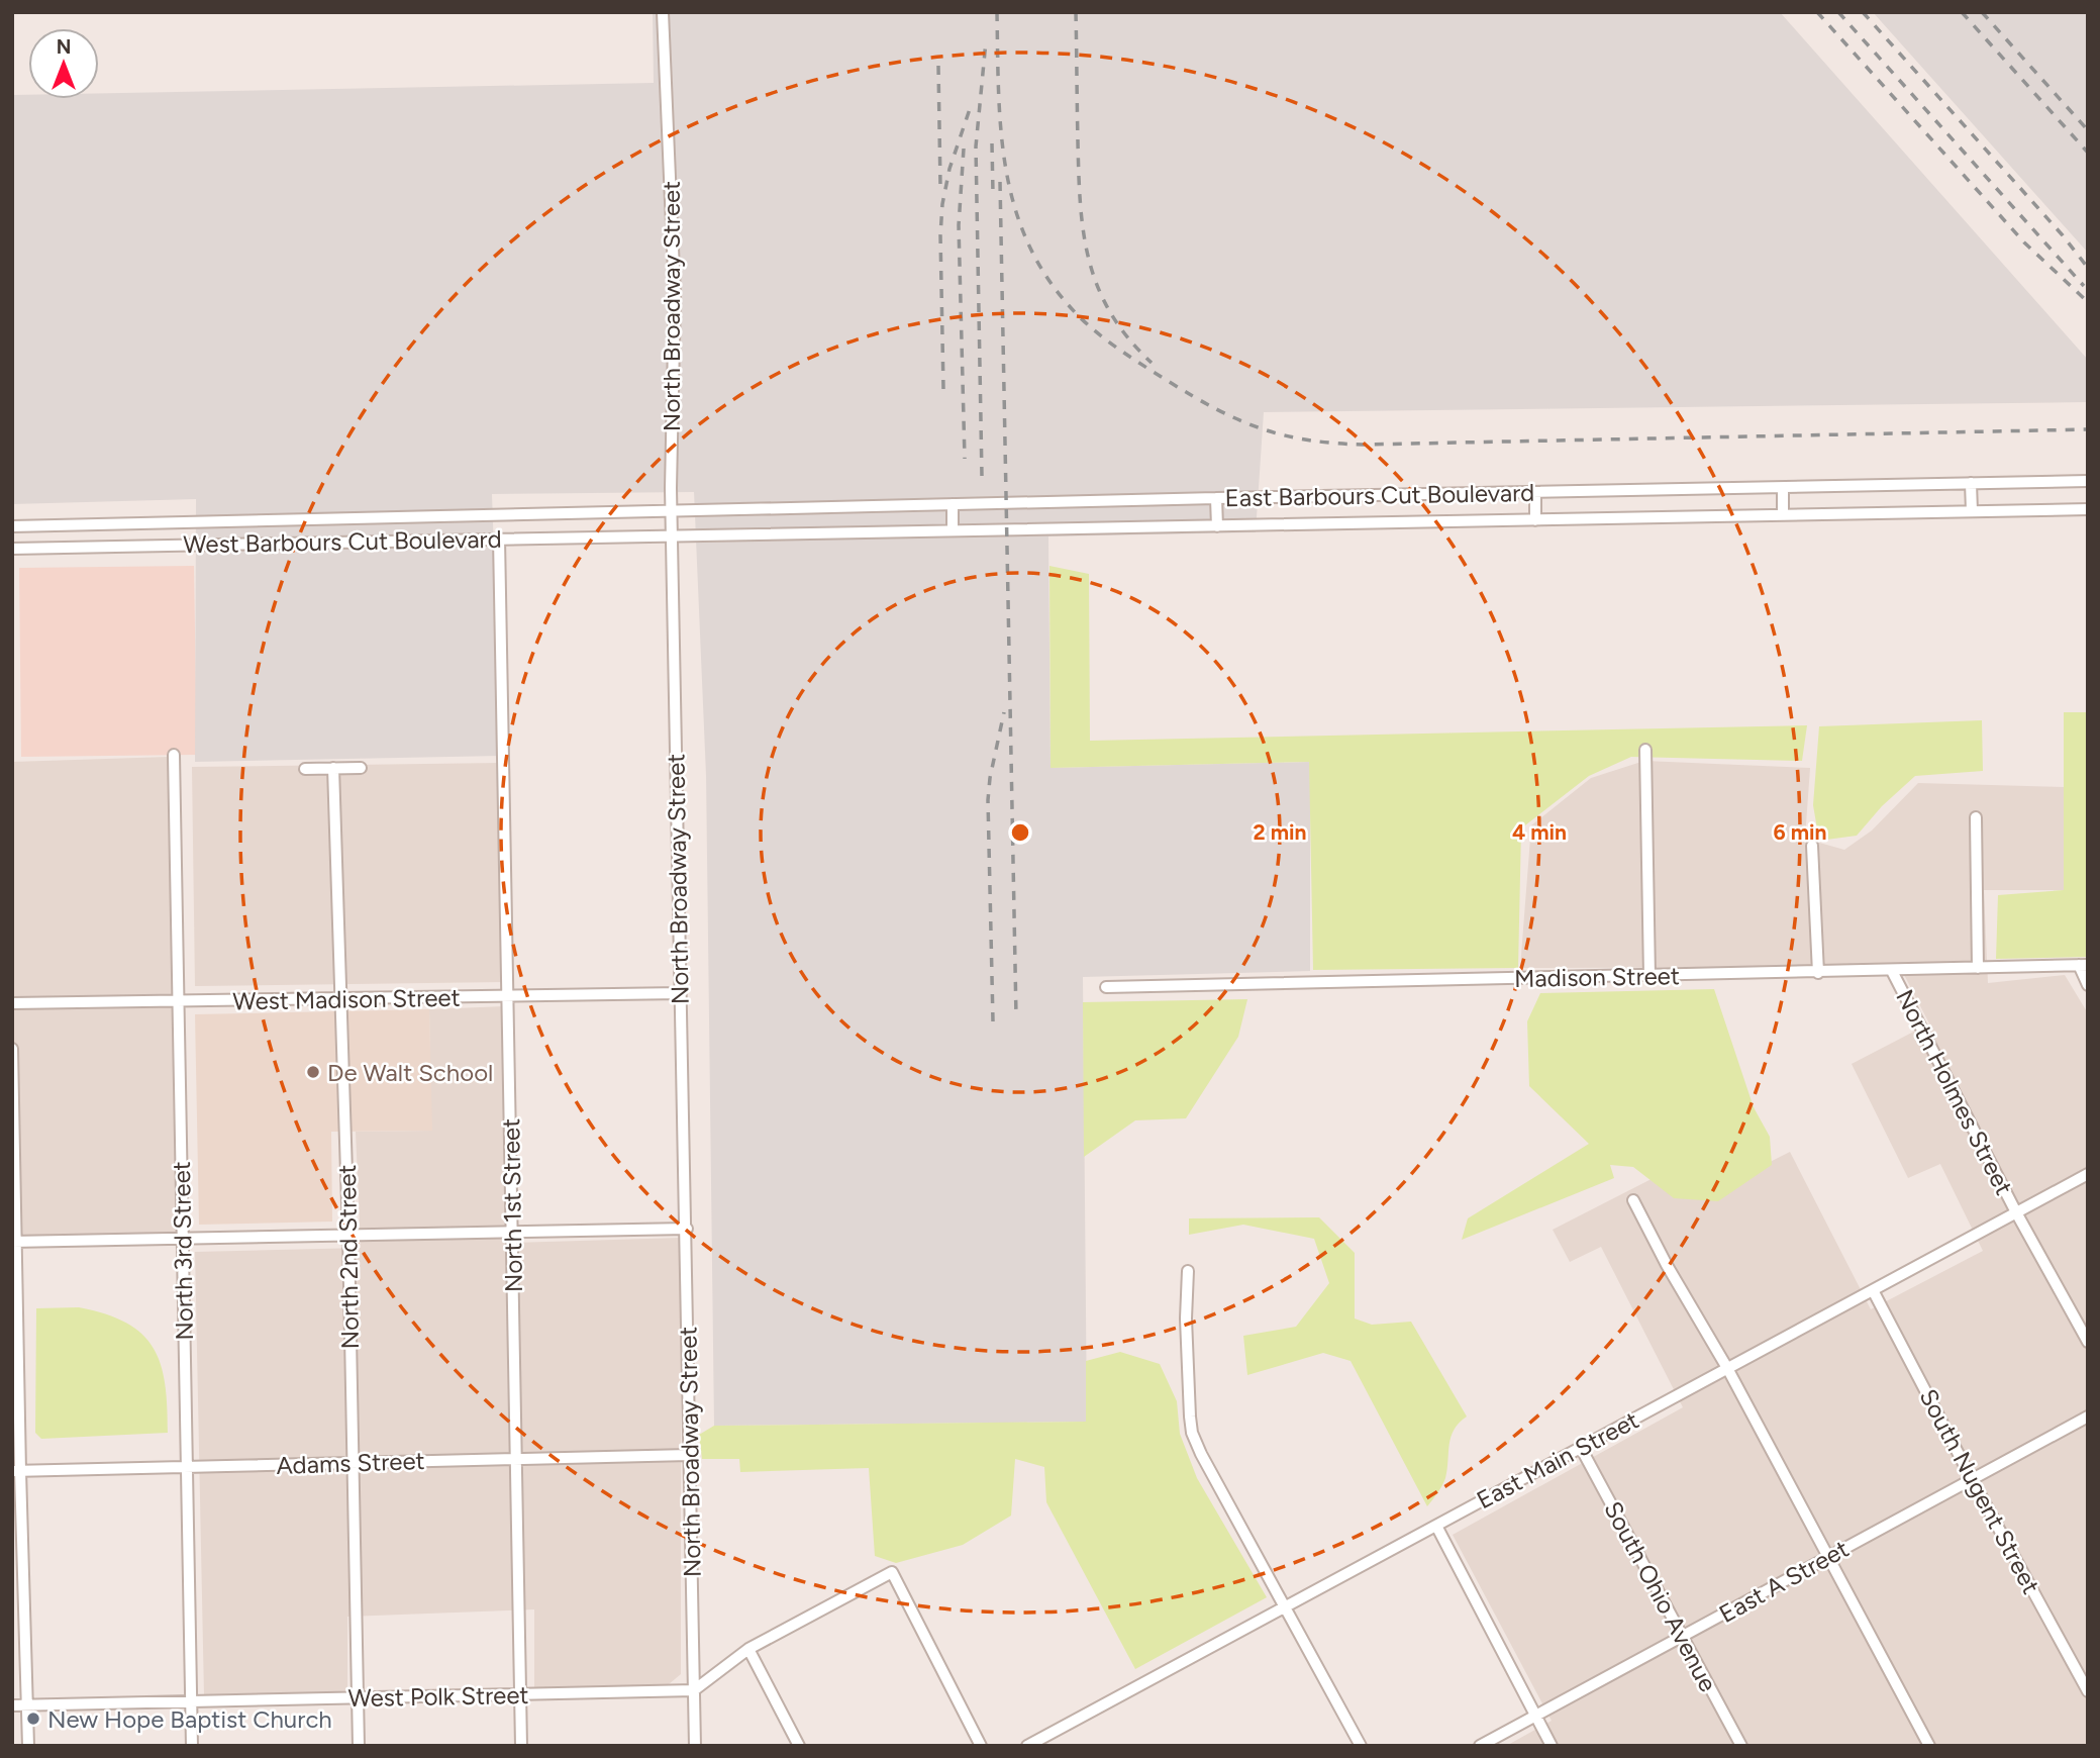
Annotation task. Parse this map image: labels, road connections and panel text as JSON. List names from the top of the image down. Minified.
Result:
{"streets":{"street":["North Broadway Street","East Barbours Cut Boulevard","West Barbours Cut Boulevard","Madison Street","West Madison Street","North Holmes Street","North 1st Street","North 3rd Street","North 2nd Street","East Main Street","Adams Street","South Nugent Street","East A Street","South Ohio Avenue","West Polk Street"]},"crossings":[["North Broadway Street","East Barbours Cut Boulevard"],["North Broadway Street","West Barbours Cut Boulevard"],["North Broadway Street","West Madison Street"],["North Broadway Street","Adams Street"],["North Broadway Street","West Polk Street"],["East Barbours Cut Boulevard","West Barbours Cut Boulevard"],["West Barbours Cut Boulevard","North 1st Street"],["Madison Street","North Holmes Street"],["West Madison Street","North 1st Street"],["West Madison Street","North 3rd Street"],["West Madison Street","North 2nd Street"],["North Holmes Street","East Main Street"],["North 1st Street","Adams Street"],["North 1st Street","West Polk Street"],["North 3rd Street","Adams Street"],["North 3rd Street","West Polk Street"],["North 2nd Street","Adams Street"],["North 2nd Street","West Polk Street"],["East Main Street","South Nugent Street"],["East Main Street","South Ohio Avenue"],["South Nugent Street","East A Street"],["East A Street","South Ohio Avenue"]],"places":["De Walt School","New Hope Baptist Church"],"north":"top","rings":["2 min","4 min","6 min"]}
